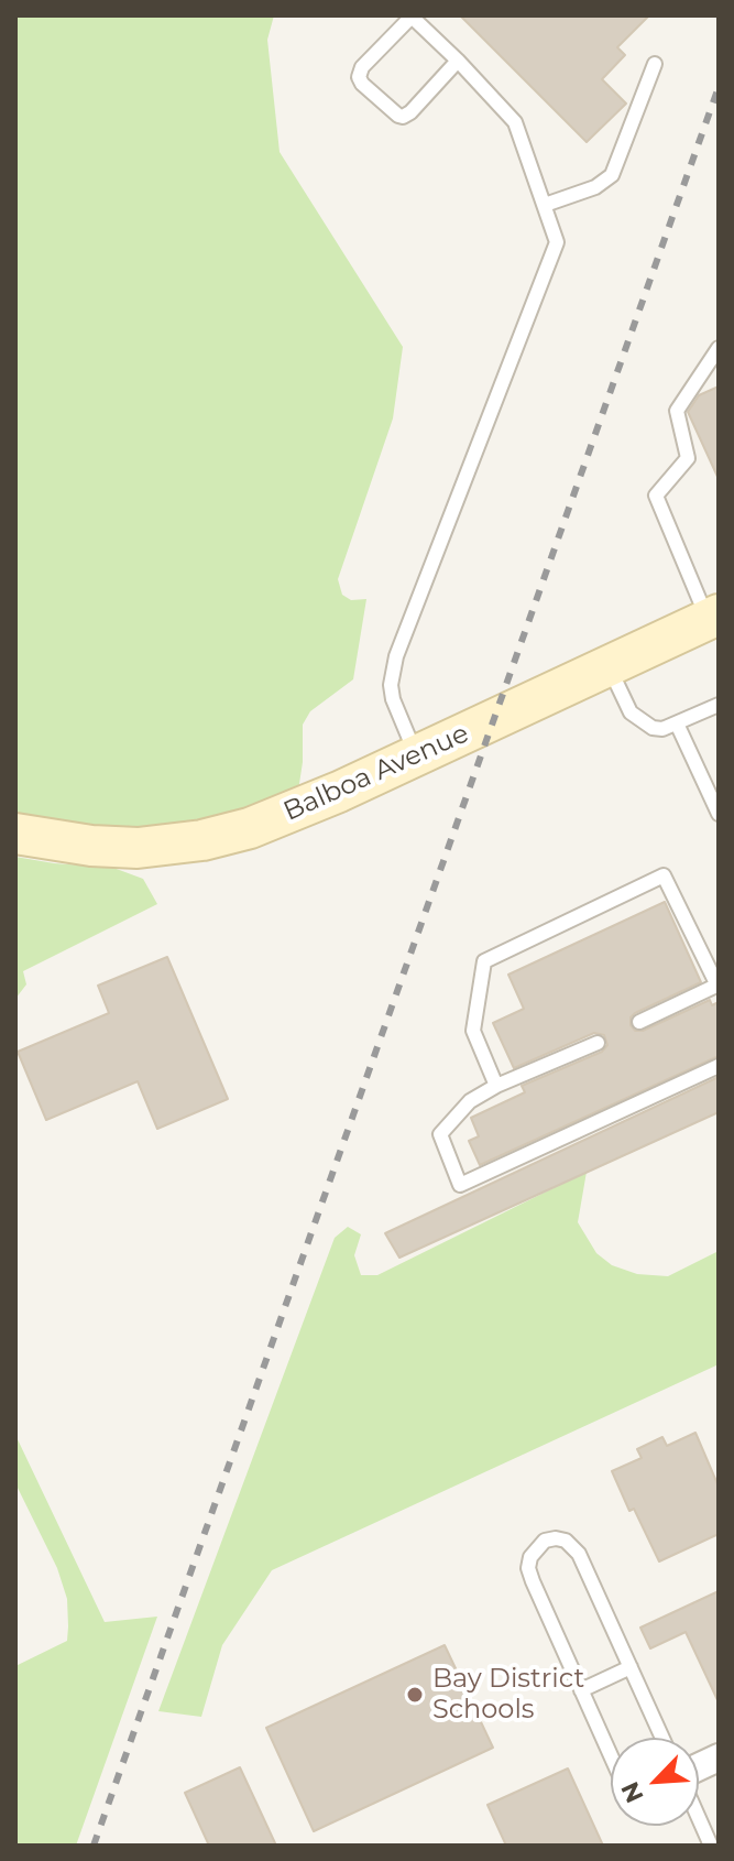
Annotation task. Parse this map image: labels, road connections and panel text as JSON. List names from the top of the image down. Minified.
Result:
{"streets":{"street":["Balboa Avenue"]},"places":["Bay District Schools"],"north":"bottom left"}
